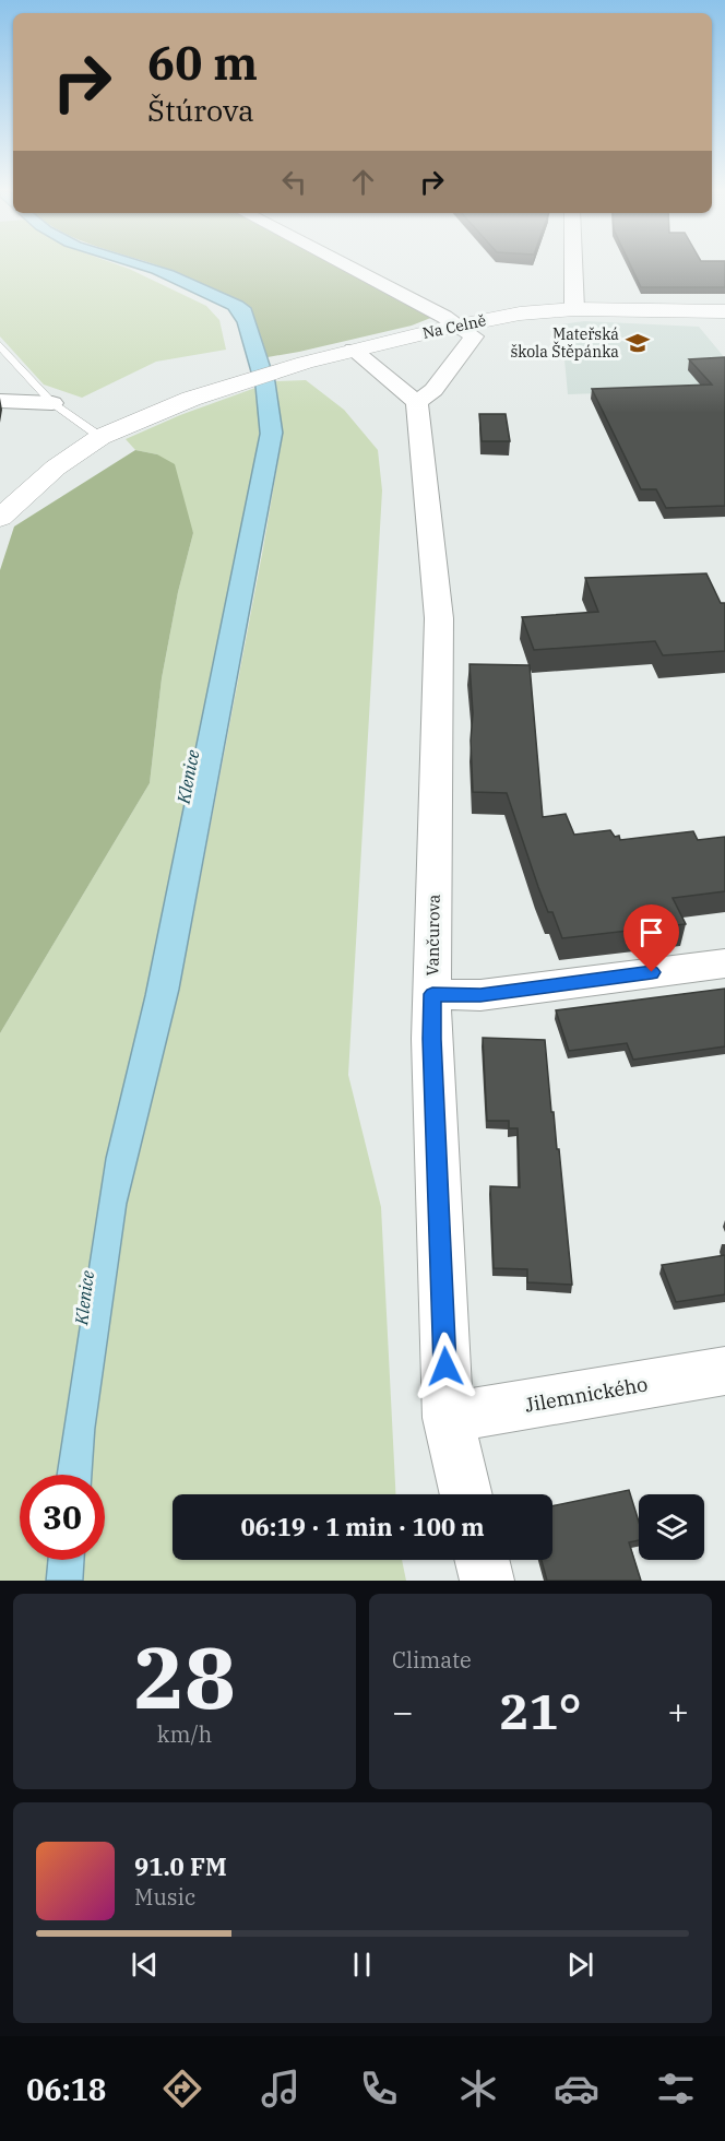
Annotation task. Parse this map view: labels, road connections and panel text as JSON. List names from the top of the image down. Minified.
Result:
{"streets":{"street":["Na Celně","Vančurova","Jilemnického"]},"crossings":[["Vančurova","Jilemnického"]],"water":["Klenice"],"places":{"school or university":["Mateřská škola Štěpánka"]},"page":{"turn":["60 m","Štúrova"],"limit":"30","trip":"06:19 · 1 min · 100 m","tile":[["28","km/h"],"Climate"],"heat":["−","21°","+"],"song":["91.0 FM","Music"],"tabs":"06:18"}}
